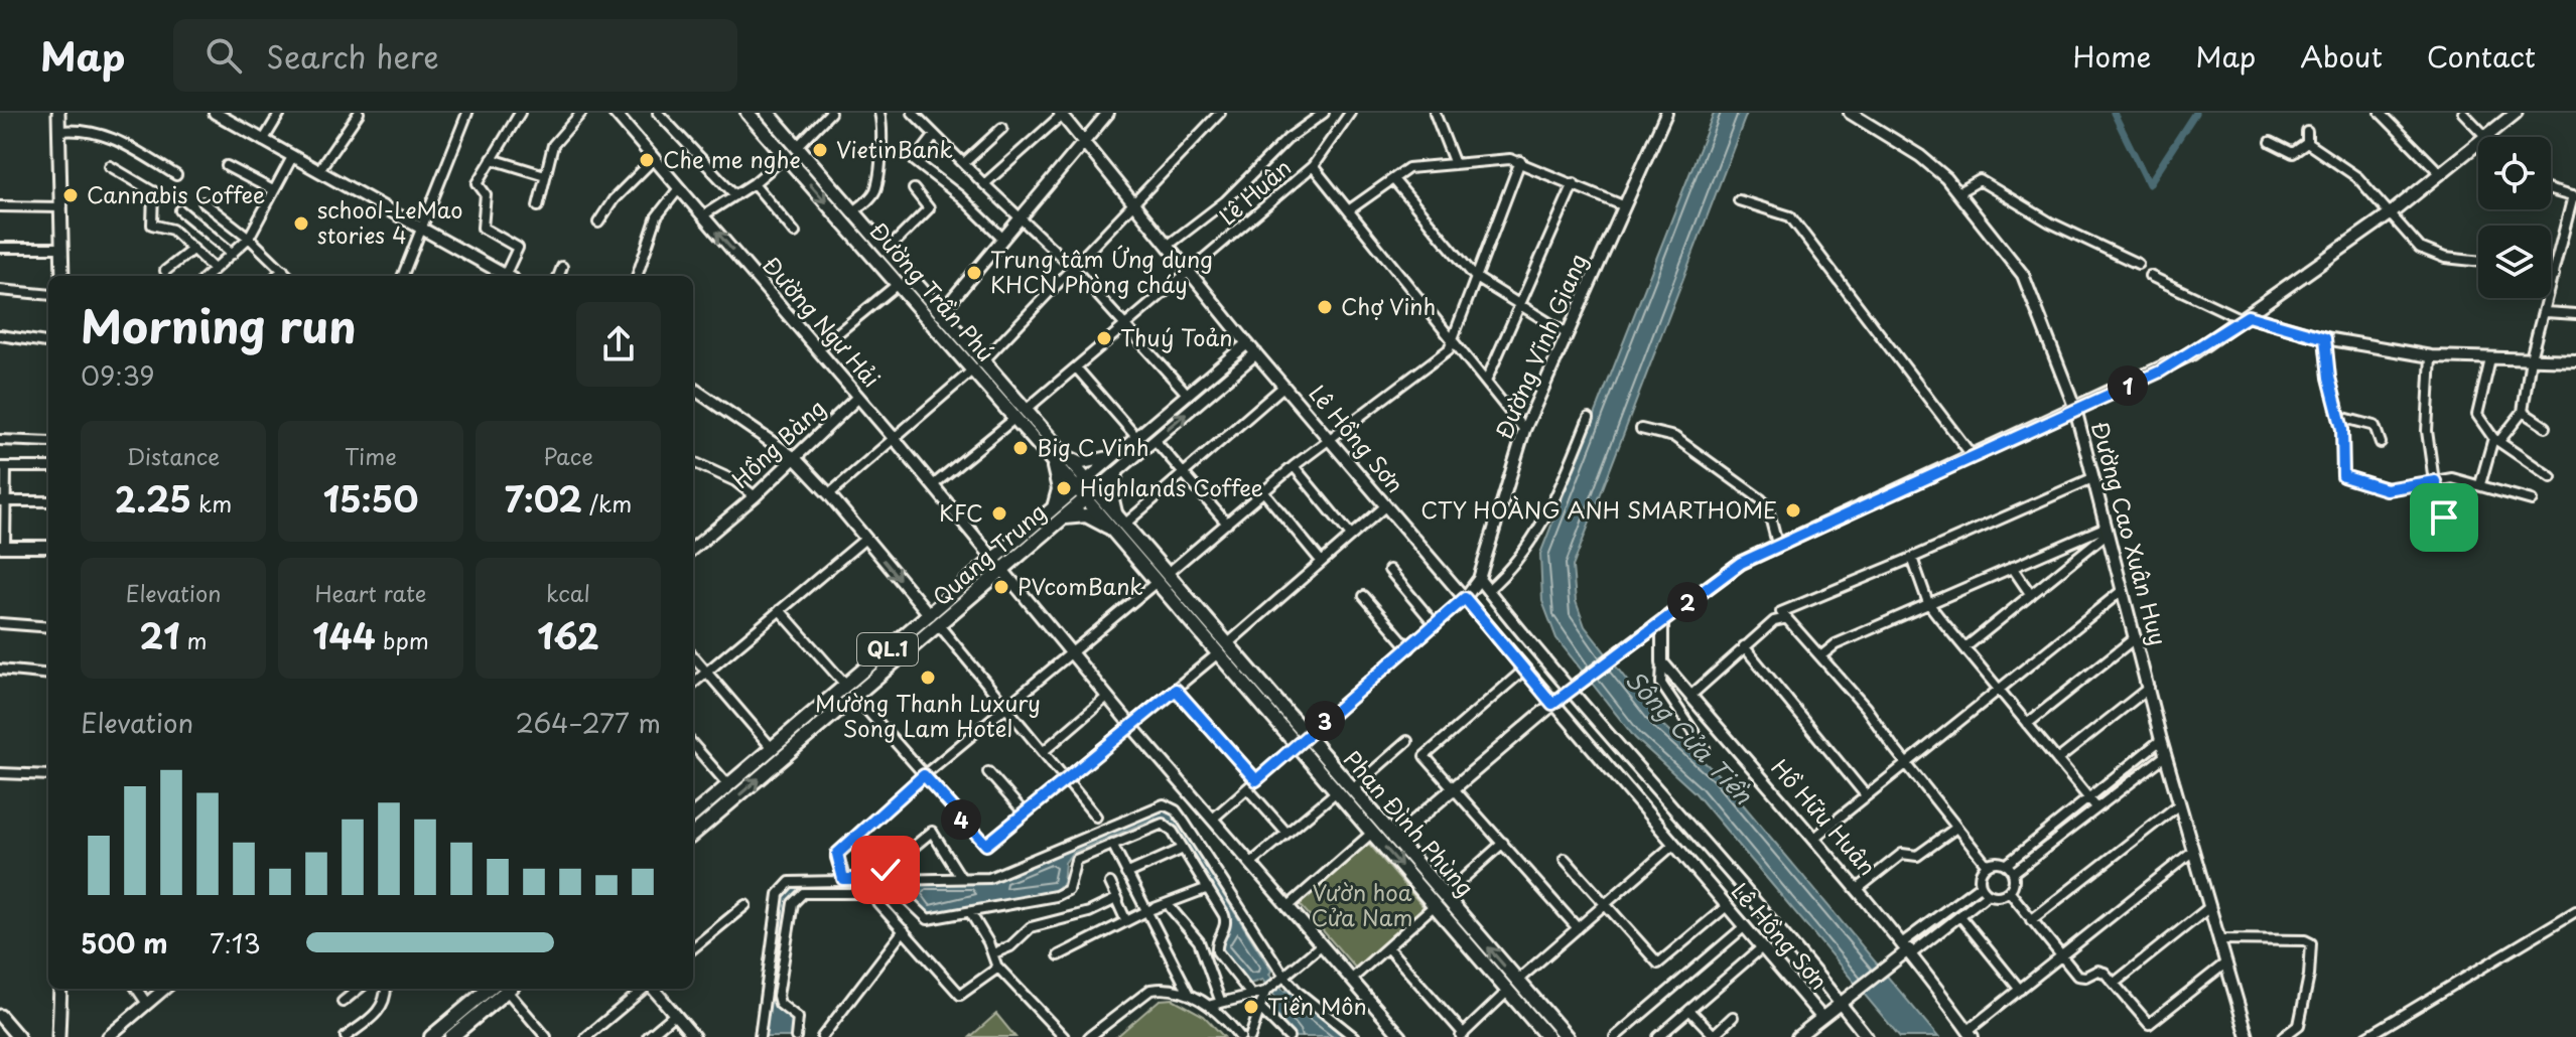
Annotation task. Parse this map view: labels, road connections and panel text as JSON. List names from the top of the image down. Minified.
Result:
{"streets":{"main road":["Đường Trần Phú","Quang Trung","QL.1","Phan Đình Phùng"],"street":["Lê Huân","Đường Ngư Hải","Đường Vĩnh Giang","Lê Hồng Sơn","Hồng Bàng","Đường Cao Xuân Huy","Hồ Hữu Huân"]},"crossings":[["Lê Huân","Đường Trần Phú"],["Lê Huân","Đường Ngư Hải"],["Lê Huân","Lê Hồng Sơn"],["Đường Trần Phú","Quang Trung"],["Đường Trần Phú","Phan Đình Phùng"],["Đường Ngư Hải","Hồng Bàng"],["Đường Ngư Hải","Quang Trung"],["Đường Vĩnh Giang","Lê Hồng Sơn"],["Quang Trung","Phan Đình Phùng"]],"water":["Sông Cửa Tiền"],"parks":["Vườn hoa Cửa Nam"],"places":["VietinBank","Che me nghe","Cannabis Coffee","school-LeMao stories 4","Trung tâm Ứng dụng KHCN Phòng cháy","Chợ Vinh","Thuý Toản","Big C Vinh","Highlands Coffee","CTY HOÀNG ANH SMARTHOME","KFC","PVcomBank","Mường Thanh Luxury Song Lam Hotel","Tiền Môn"],"page":{"header":"Map","search":"Search here","nav":["Home","Map","About","Contact"],"heading":["Morning run","09:39"],"pins":["1","2","3","4"],"stats":[["Distance","2.25 km"],["Time","15:50"],["Pace","7:02 /km"],["Elevation","21 m"],["Heart rate","144 bpm"],["kcal","162"]],"chart":["Elevation","264–277 m"],"list":[{"name":"500 m","note":"7:13"}]}}
